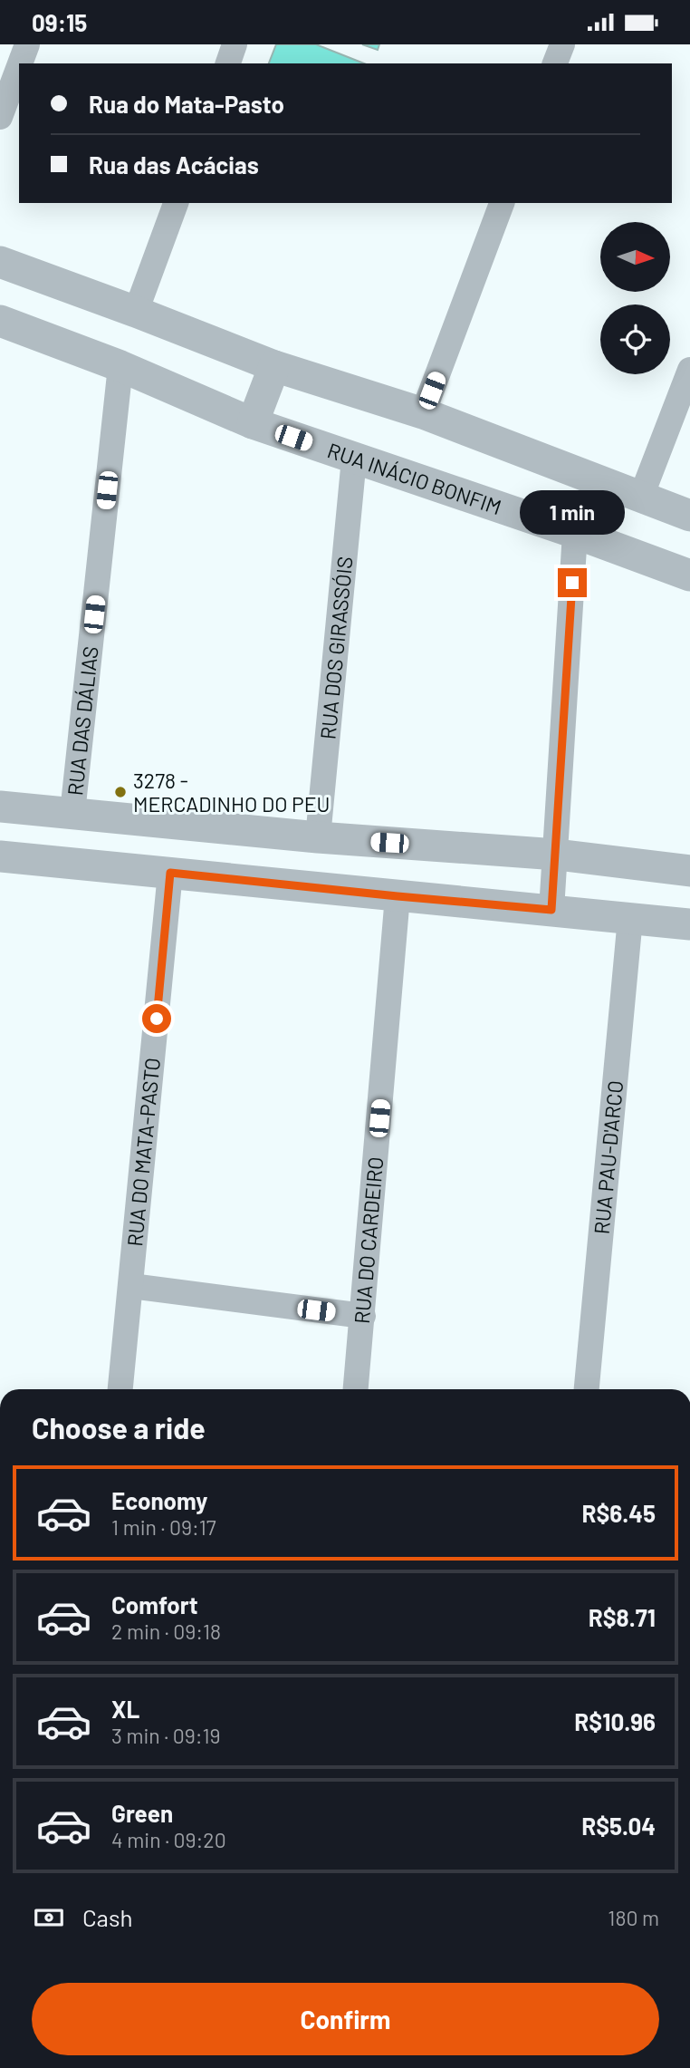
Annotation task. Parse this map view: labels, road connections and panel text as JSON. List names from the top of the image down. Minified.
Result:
{"streets":{"street":["RUA INÁCIO BONFIM","RUA DOS GIRASSÓIS","RUA DAS DÁLIAS","RUA DO MATA-PASTO","RUA PAU-D'ARCO","RUA DO CARDEIRO"]},"crossings":[["RUA INÁCIO BONFIM","RUA DOS GIRASSÓIS"],["RUA INÁCIO BONFIM","RUA DAS DÁLIAS"]],"places":["3278 - MERCADINHO DO PEU"],"north":"right","page":{"status":"09:15","banner":["Rua do Mata-Pasto","Rua das Acácias"],"bubble":"1 min","heading":"Choose a ride","list":[{"name":"Economy","note":"1 min · 09:17","value":"R$6.45"},{"name":"Comfort","note":"2 min · 09:18","value":"R$8.71"},{"name":"XL","note":"3 min · 09:19","value":"R$10.96"},{"name":"Green","note":"4 min · 09:20","value":"R$5.04"}],"pay":["Cash","180 m"],"buttons":"Confirm"}}
